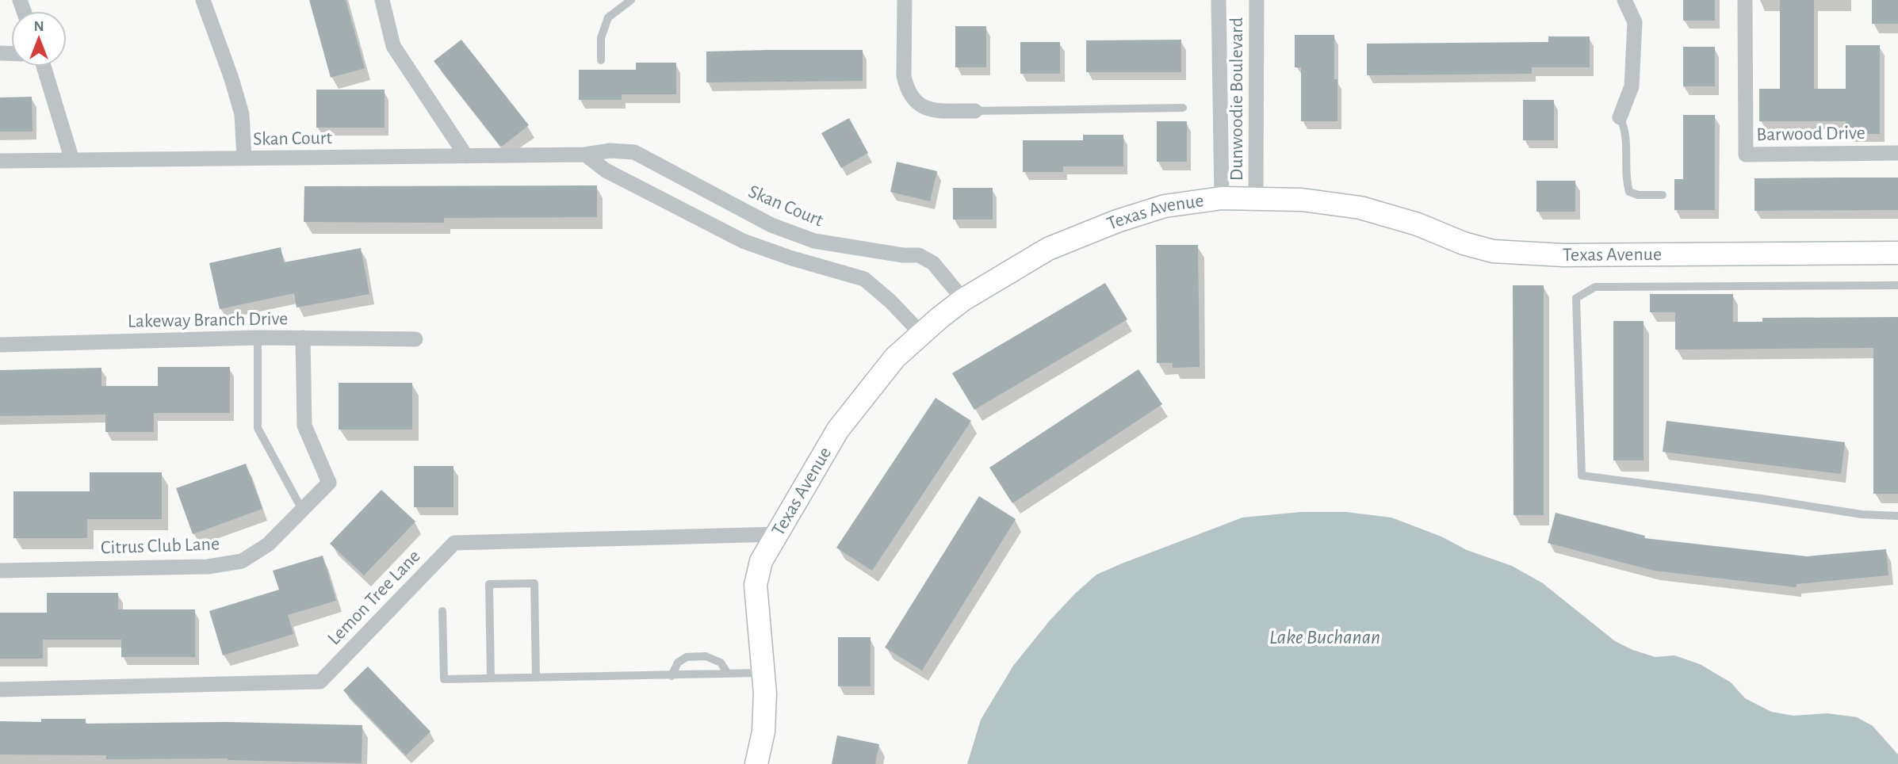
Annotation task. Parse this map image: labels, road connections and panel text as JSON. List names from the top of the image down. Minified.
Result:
{"streets":{"street":["Dunwoodie Boulevard","Barwood Drive","Skan Court","Texas Avenue","Lakeway Branch Drive","Citrus Club Lane","Lemon Tree Lane"]},"crossings":[["Dunwoodie Boulevard","Texas Avenue"],["Skan Court","Texas Avenue"],["Texas Avenue","Lemon Tree Lane"],["Lakeway Branch Drive","Citrus Club Lane"]],"water":["Lake Buchanan"],"north":"top"}
